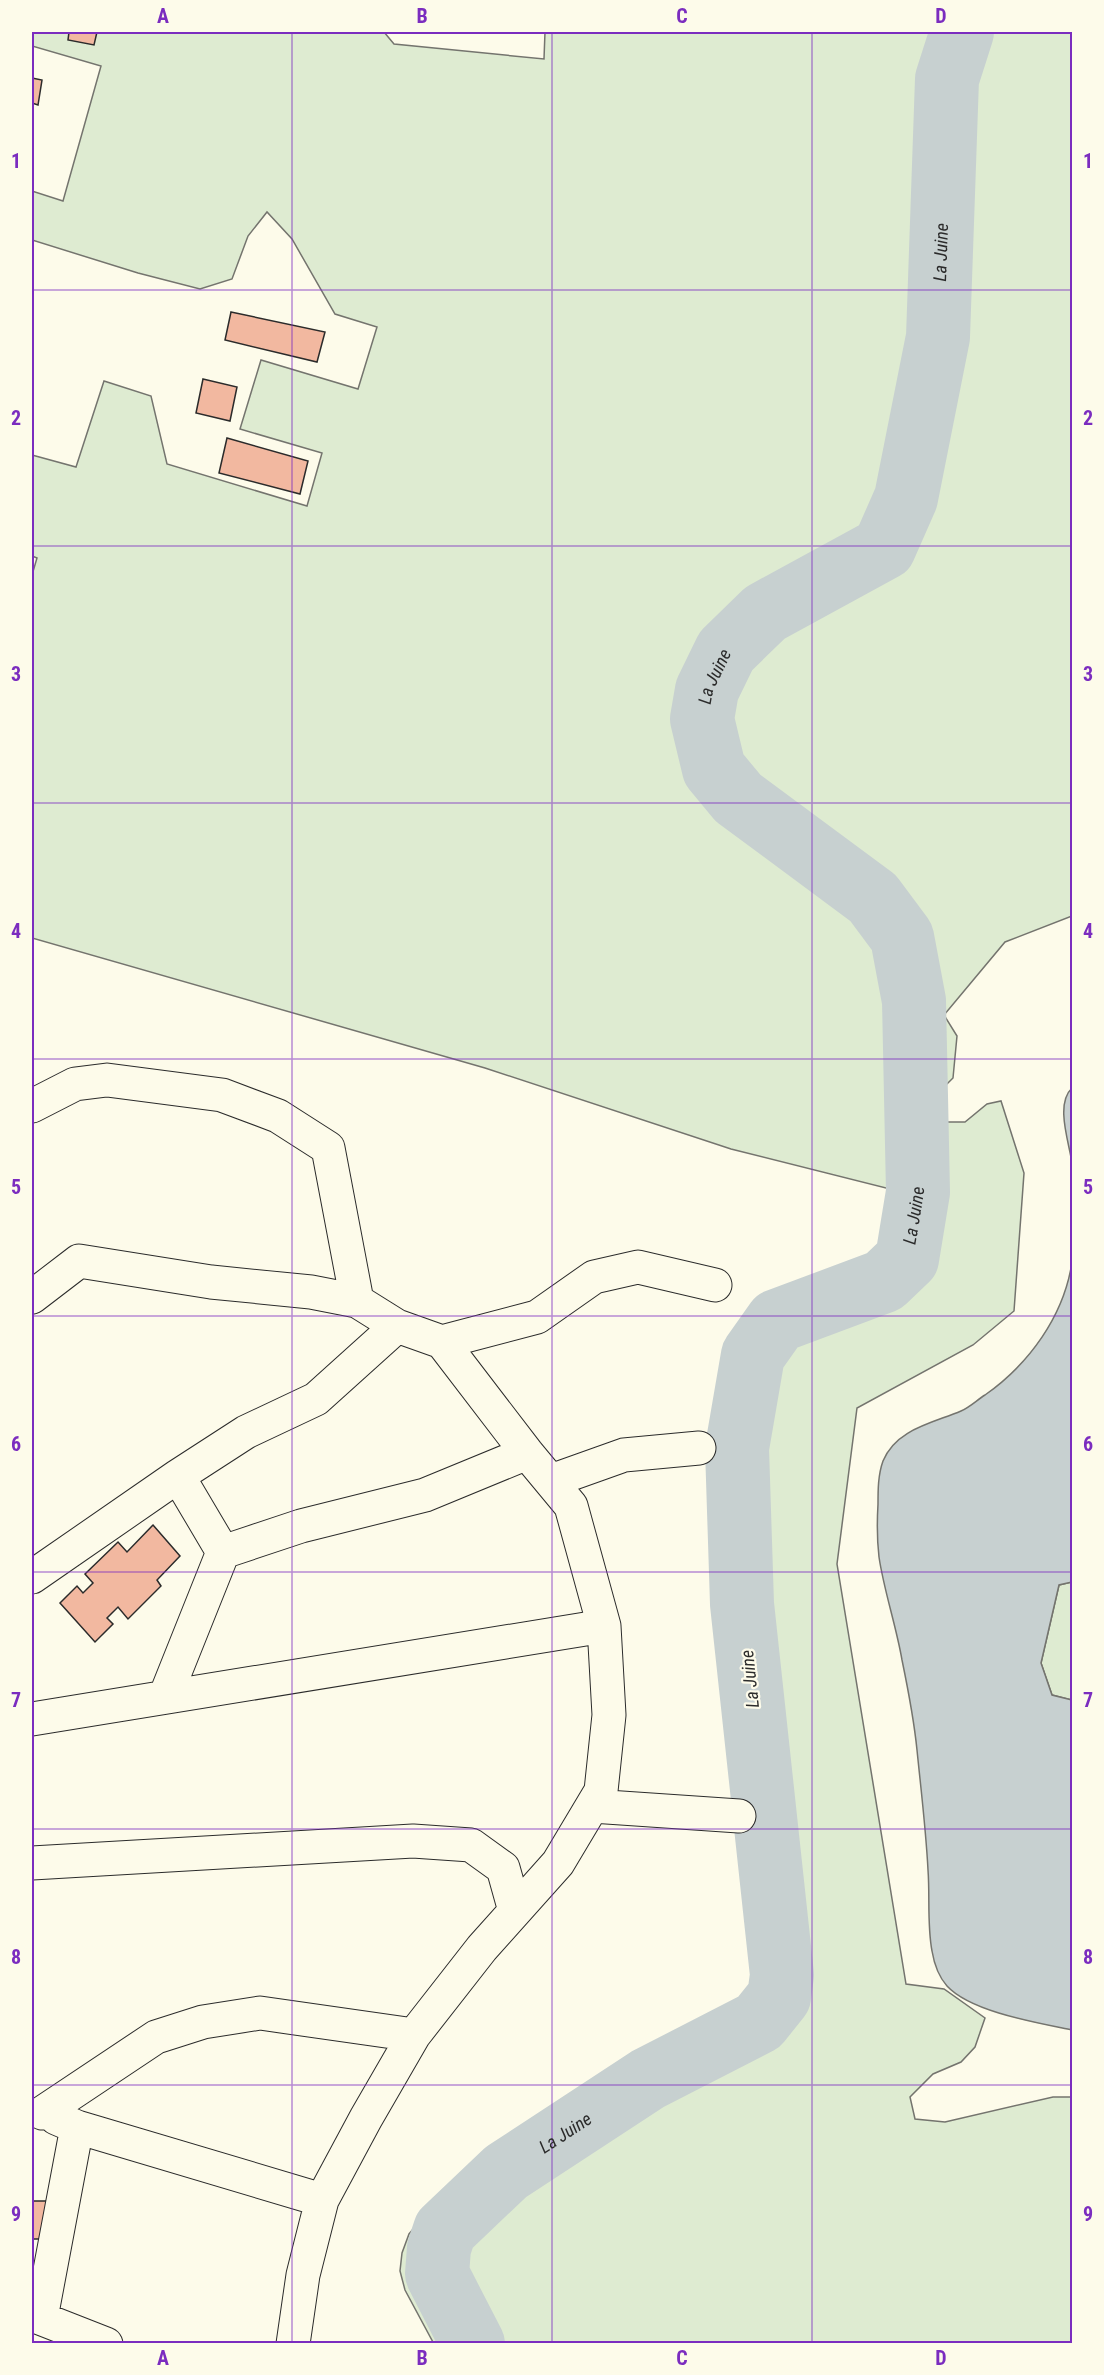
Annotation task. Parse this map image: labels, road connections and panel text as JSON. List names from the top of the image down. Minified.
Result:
{"water":["La Juine"],"grid":{"columns":["A","B","C","D"],"rows":["1","2","3","4","5","6","7","8","9"]}}
